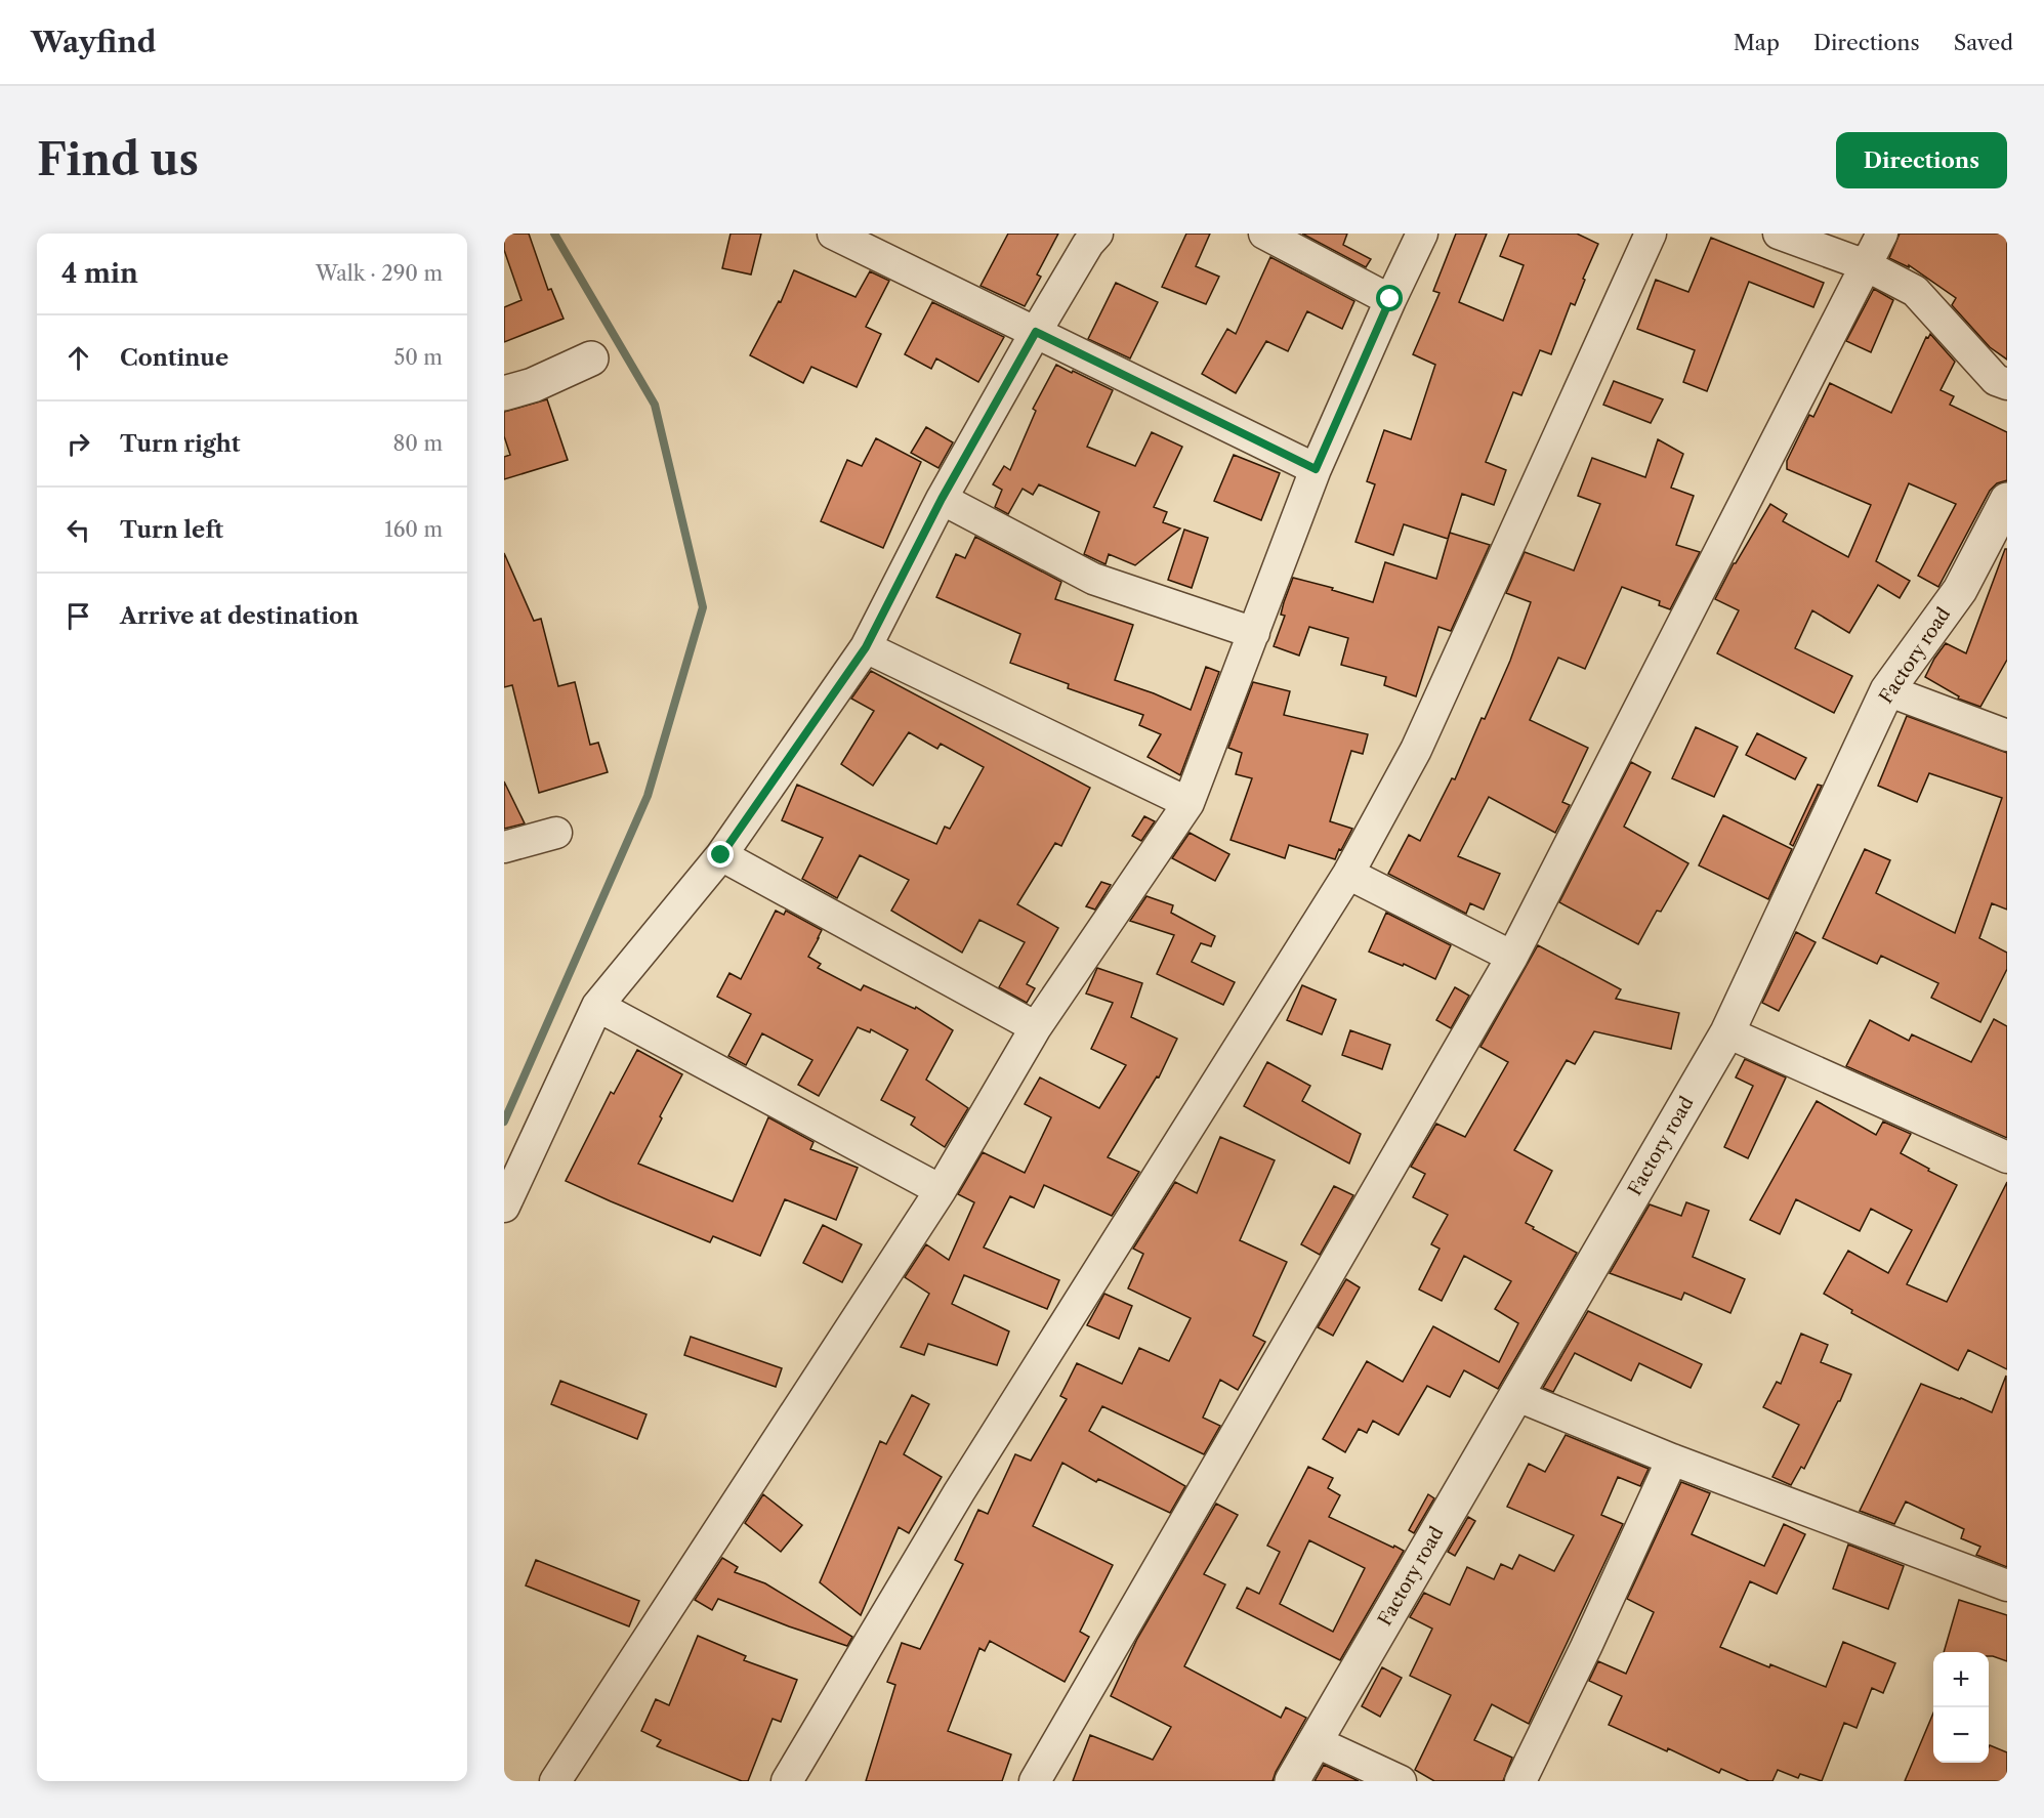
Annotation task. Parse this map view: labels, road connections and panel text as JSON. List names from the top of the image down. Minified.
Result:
{"streets":{"street":["Factory road"]},"page":{"header":"Wayfind","nav":["Map","Directions","Saved"],"buttons":"Directions","title":"Find us","heading":["4 min","Walk · 290 m"],"list":[["Continue","50 m"],["Turn right","80 m"],["Turn left","160 m"],"Arrive at destination"],"map_buttons":["+","−"]}}
